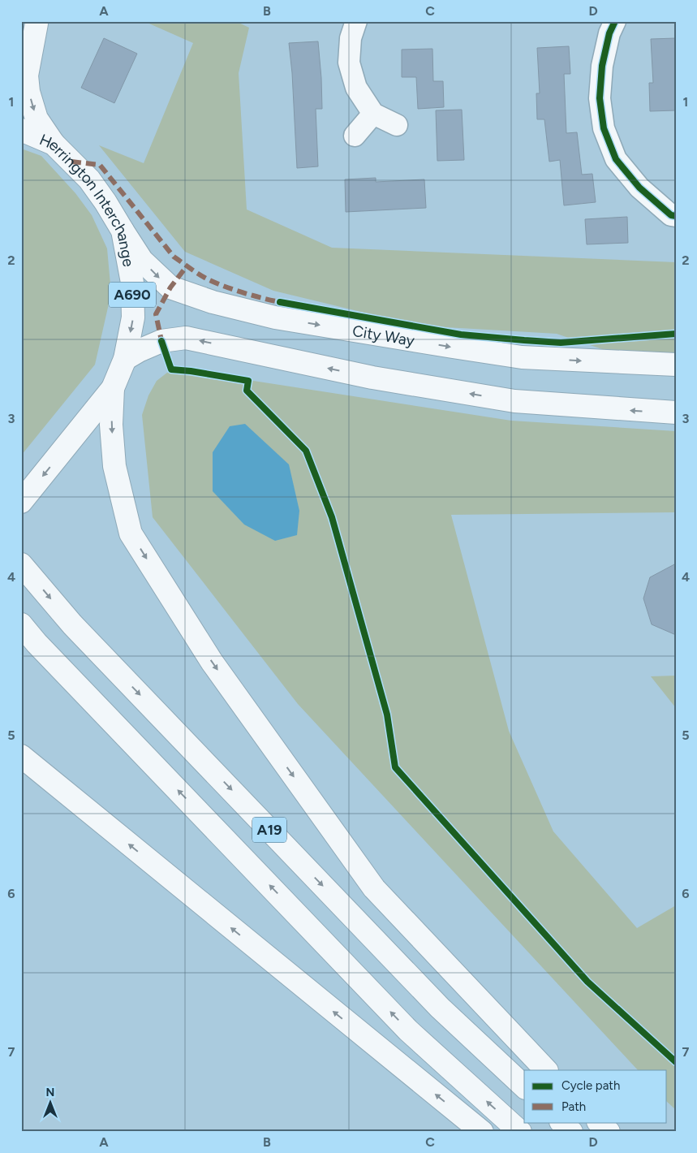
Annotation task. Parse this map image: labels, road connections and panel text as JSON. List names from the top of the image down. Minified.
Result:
{"streets":{"main road":["Herrington Interchange","A690","City Way","A19"]},"crossings":[["Herrington Interchange","A690"],["Herrington Interchange","City Way"]],"one_way":["Herrington Interchange"],"legend":["Cycle path","Path"],"north":"top","grid":{"columns":["A","B","C","D"],"rows":["1","2","3","4","5","6","7"]}}
